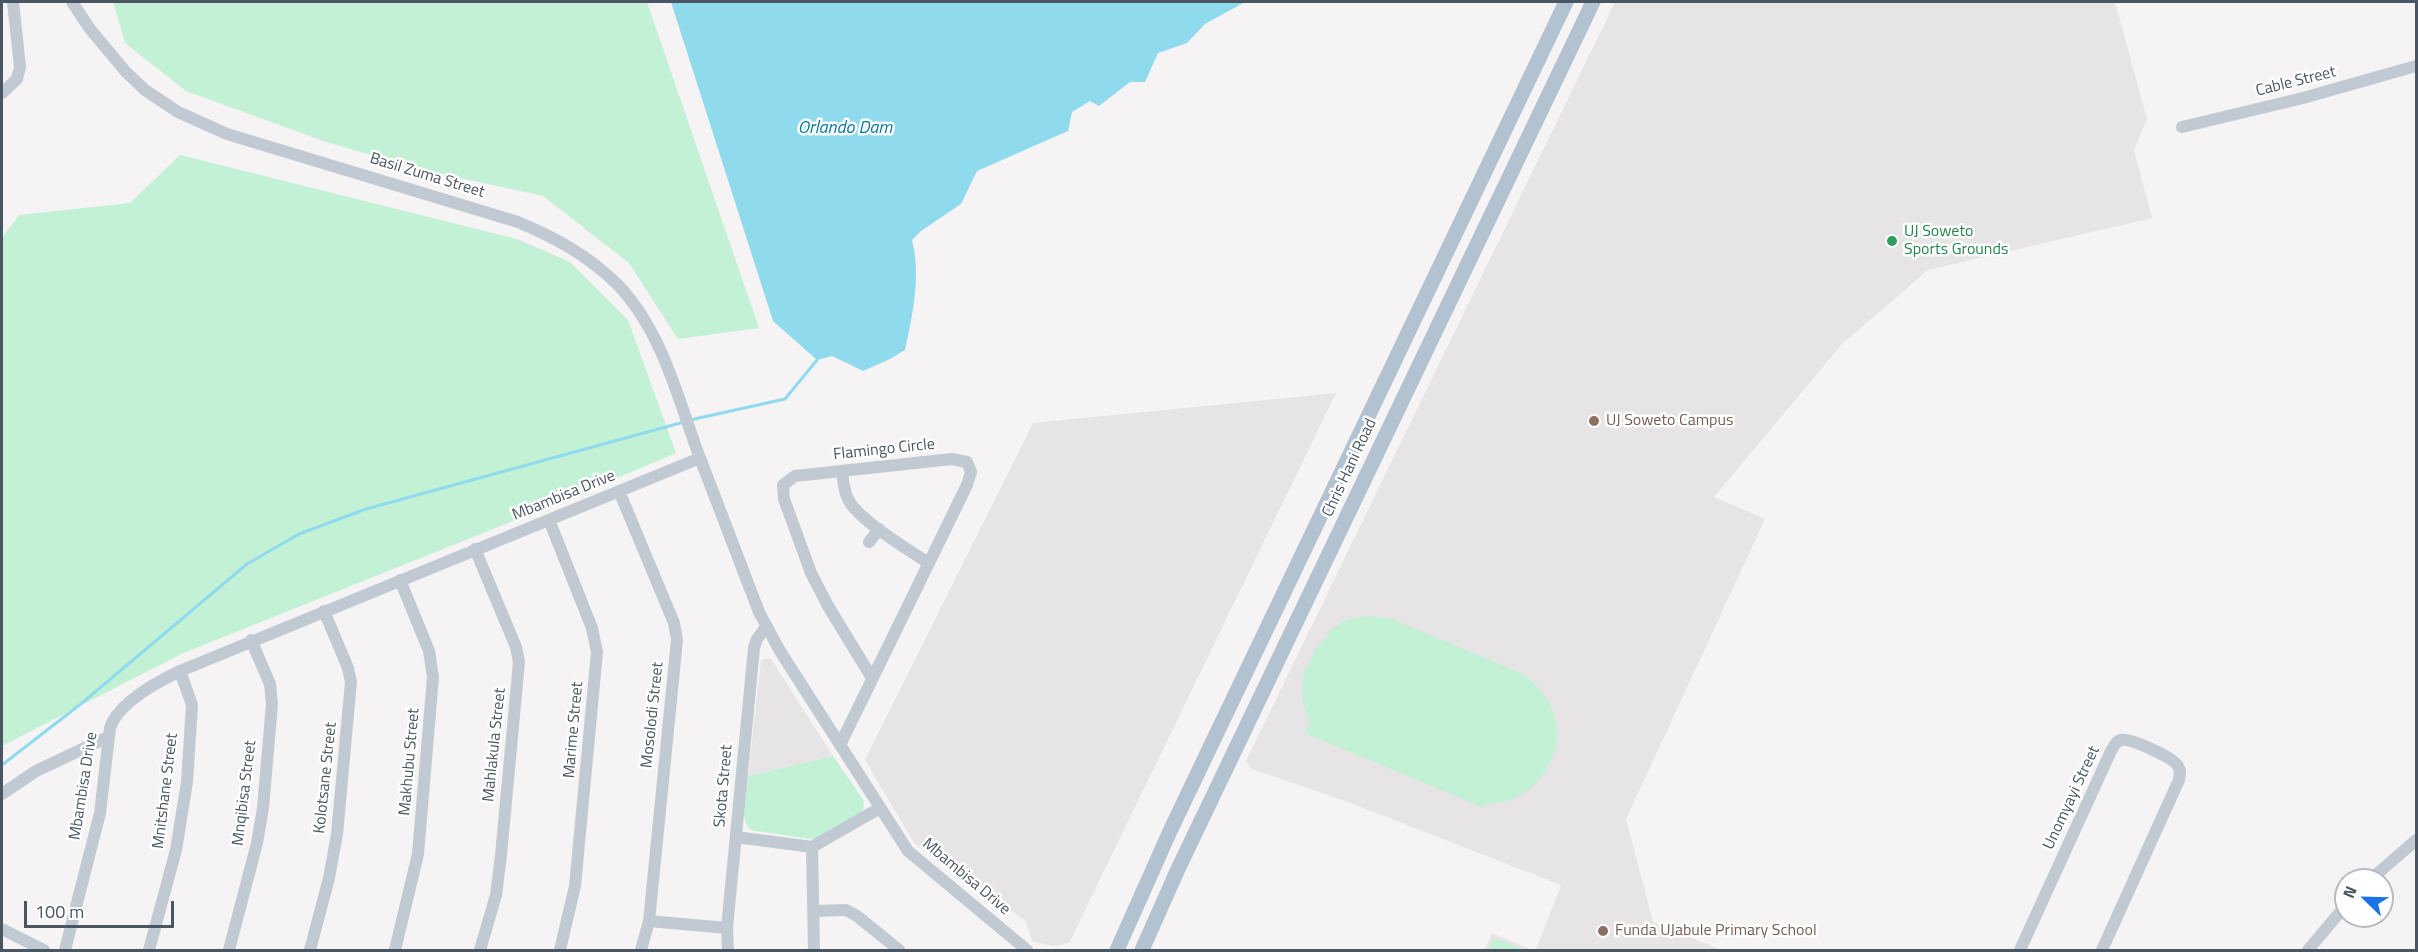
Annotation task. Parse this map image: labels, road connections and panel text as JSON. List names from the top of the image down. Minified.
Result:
{"streets":{"main road":["Chris Hani Road"],"street":["Cable Street","Basil Zuma Street","Flamingo Circle","Mbambisa Drive","Mosolodi Street","Marime Street","Mahlakula Street","Makhubu Street","Kolotsane Street","Skota Street","Mnitshane Street","Mnqibisa Street","Unomyayi Street"]},"crossings":[["Basil Zuma Street","Mbambisa Drive"],["Flamingo Circle","Mbambisa Drive"],["Mbambisa Drive","Mosolodi Street"],["Mbambisa Drive","Marime Street"],["Mbambisa Drive","Mahlakula Street"],["Mbambisa Drive","Makhubu Street"],["Mbambisa Drive","Kolotsane Street"],["Mbambisa Drive","Skota Street"],["Mbambisa Drive","Mnitshane Street"],["Mbambisa Drive","Mnqibisa Street"]],"water":["Orlando Dam"],"places":["UJ Soweto Sports Grounds","UJ Soweto Campus","Funda UJabule Primary School"],"scale_bar":"100 m","north":"top left"}
